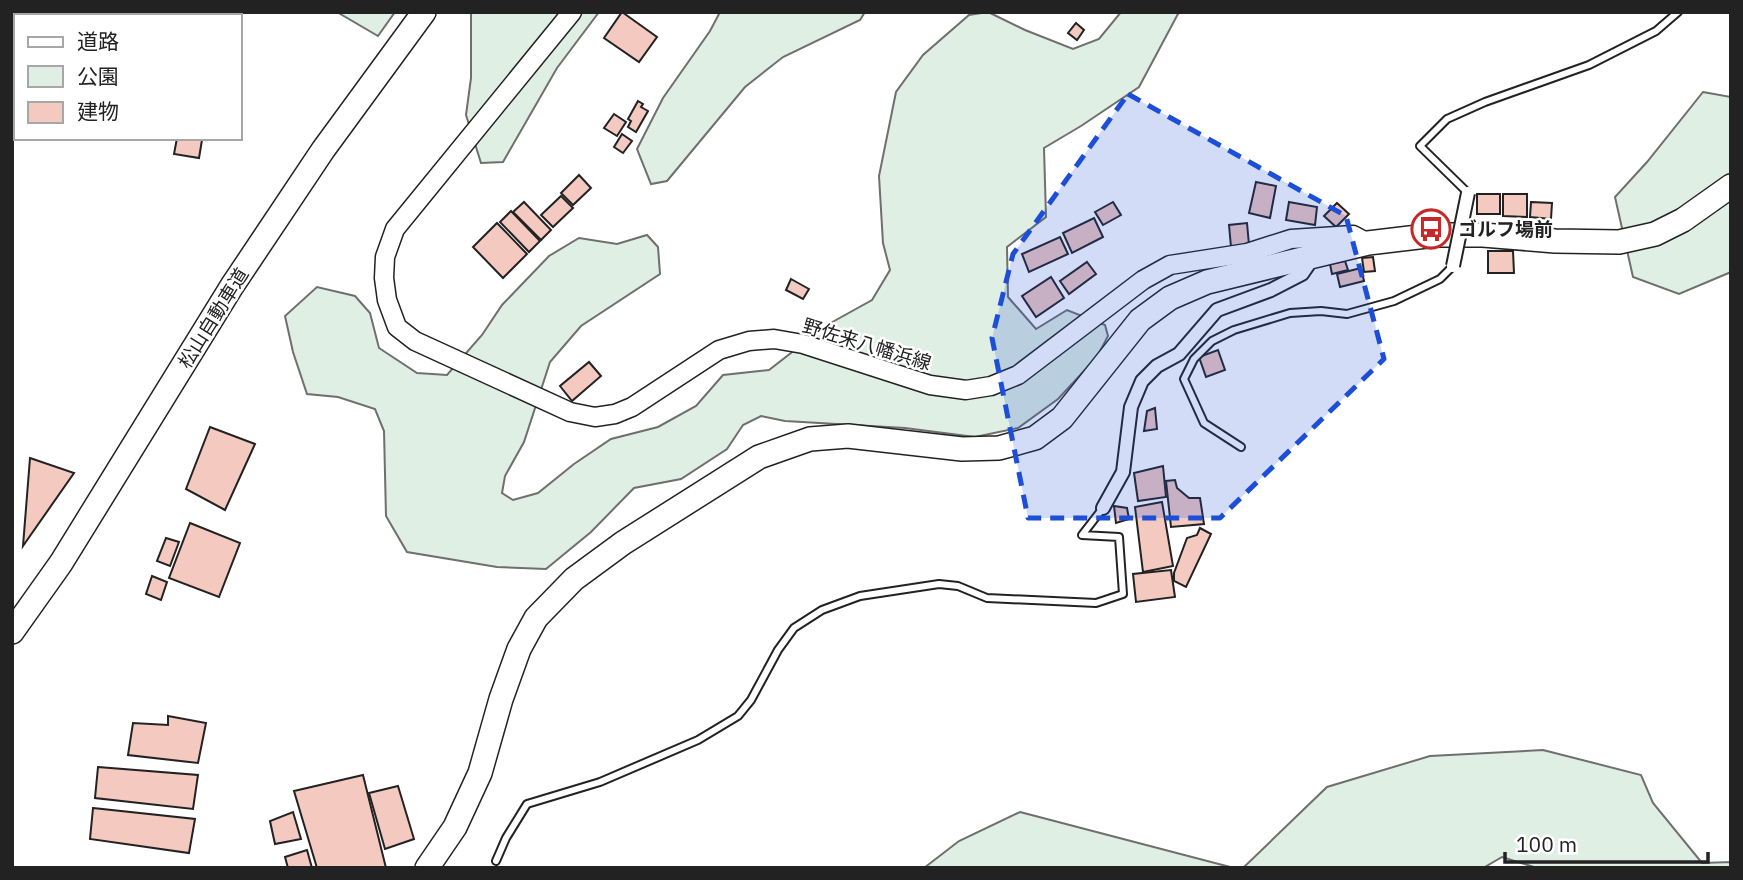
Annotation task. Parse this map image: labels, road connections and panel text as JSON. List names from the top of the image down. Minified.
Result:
{"streets":{"highway":["松山自動車道"],"main road":["野佐来八幡浜線"]},"places":{"bus stop":["ゴルフ場前"]},"legend":["道路","公園","建物"],"scale_bar":"100 m"}
